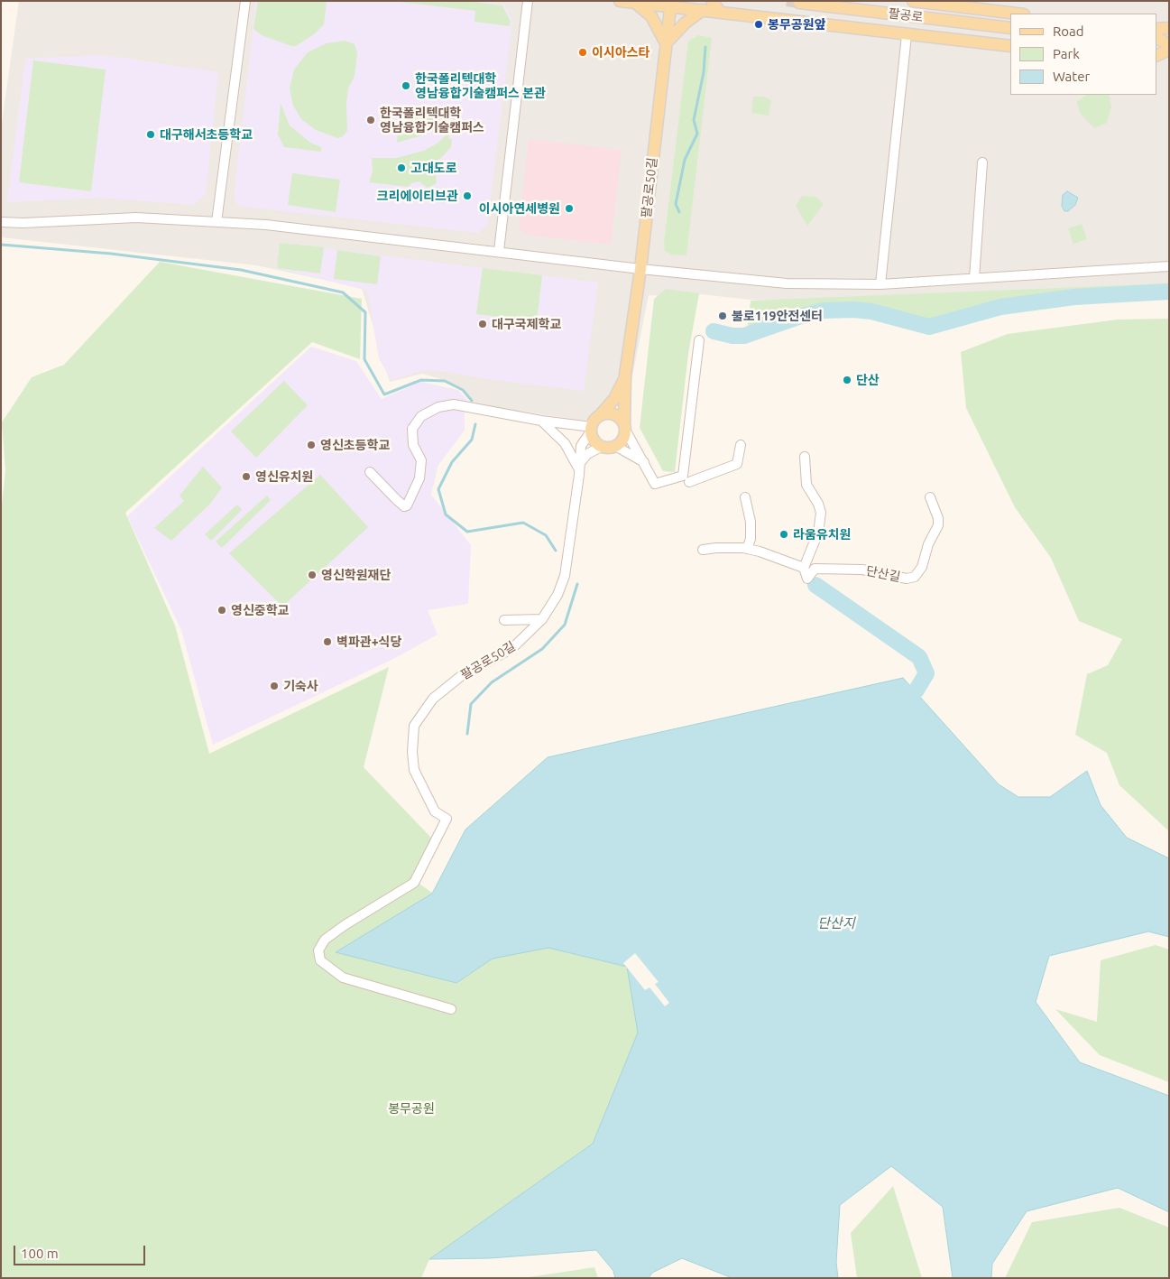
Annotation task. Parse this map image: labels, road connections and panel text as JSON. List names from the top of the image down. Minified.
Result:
{"streets":{"main road":["팔공로","팔공로50길"],"street":["단산길"]},"water":["단산지"],"parks":["봉무공원"],"places":["봉무공원앞","이시아스타","한국폴리텍대학 영남융합기술캠퍼스 본관","한국폴리텍대학 영남융합기술캠퍼스","대구해서초등학교","고대도로","크리에이티브관","이시아연세병원","불로119안전센터","대구국제학교","단산","영신초등학교","영신유치원","라움유치원","영신학원재단","영신중학교","벽파관+식당","기숙사"],"legend":["Road","Park","Water"],"scale_bar":"100 m"}
